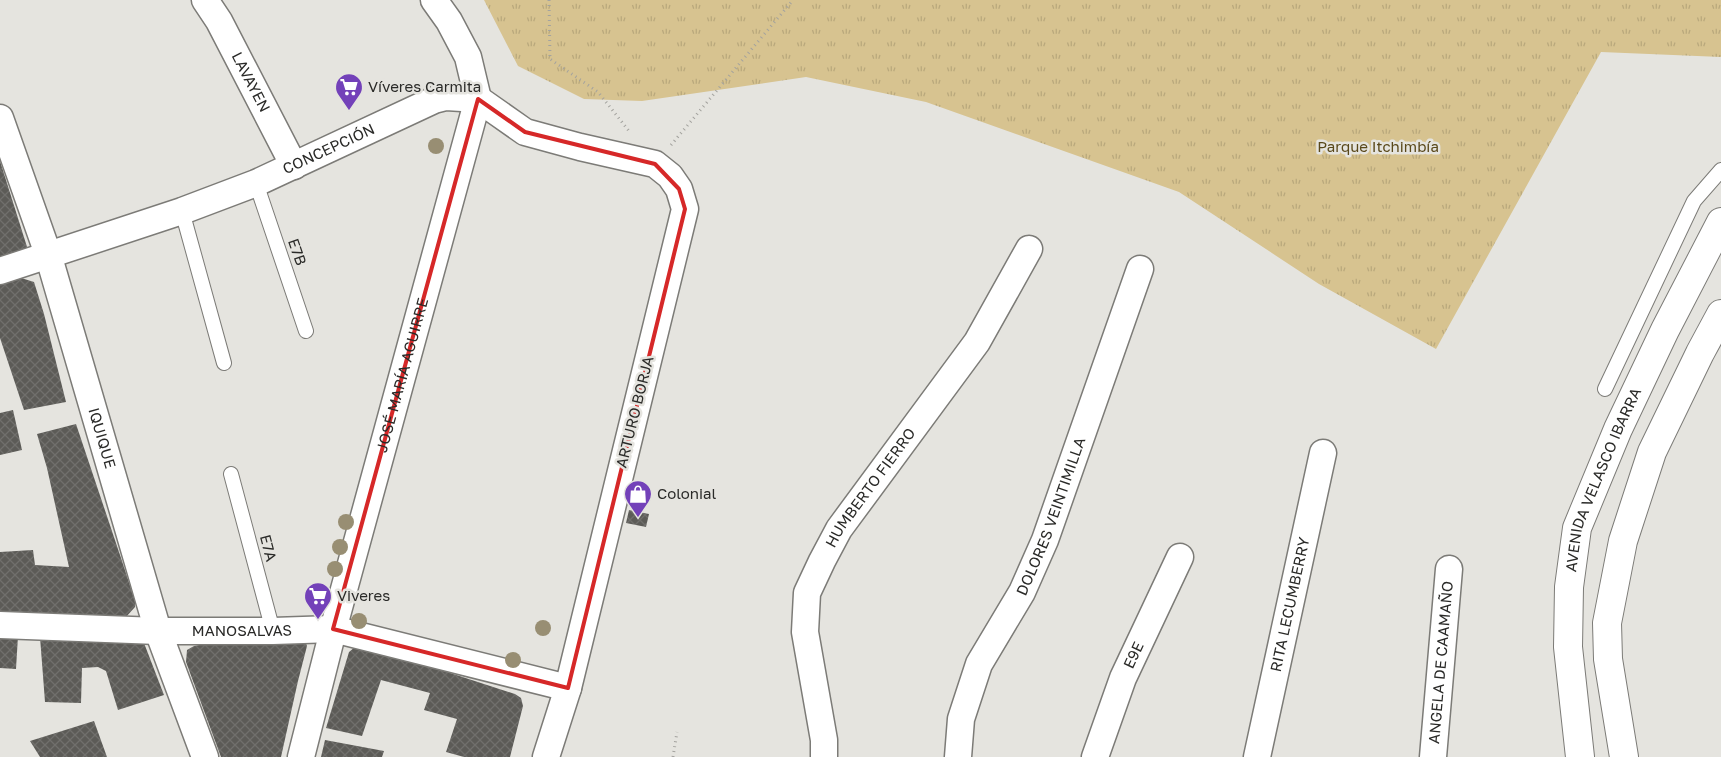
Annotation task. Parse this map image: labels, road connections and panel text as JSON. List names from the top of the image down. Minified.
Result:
{"streets":{"main road":["AVENIDA VELASCO IBARRA"],"street":["LAVAYEN","CONCEPCIÓN","JOSÉ MARÍA AGUIRRE","ARTURO BORJA","IQUIQUE","HUMBERTO FIERRO","DOLORES VEINTIMILLA","RITA LECUMBERRY","MANOSALVAS","E9E","ANGELA DE CAAMAÑO"],"lane":["E7B","E7A"]},"crossings":[["LAVAYEN","CONCEPCIÓN"],["CONCEPCIÓN","E7B"],["CONCEPCIÓN","JOSÉ MARÍA AGUIRRE"],["CONCEPCIÓN","ARTURO BORJA"],["CONCEPCIÓN","IQUIQUE"],["JOSÉ MARÍA AGUIRRE","MANOSALVAS"],["ARTURO BORJA","MANOSALVAS"],["IQUIQUE","MANOSALVAS"],["E7A","MANOSALVAS"]],"parks":["Parque Itchimbía"],"places":{"supermarket":["Víveres Carmita","Viveres"],"shop":["Colonial"]}}
